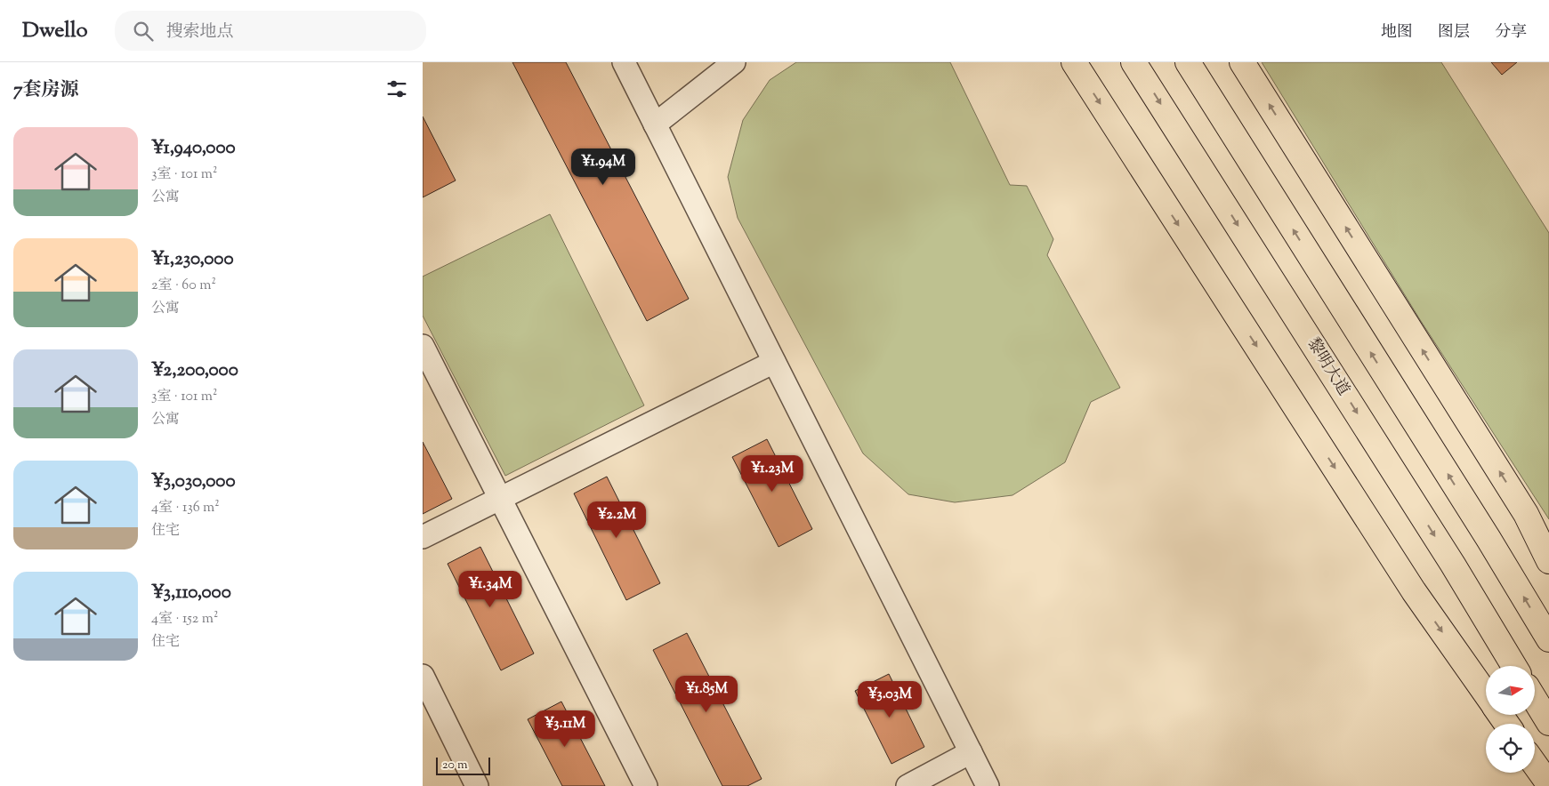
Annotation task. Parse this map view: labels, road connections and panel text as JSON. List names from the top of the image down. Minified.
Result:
{"streets":{"highway":["黎明大道"]},"scale_bar":"20 m","north":"right","page":{"header":"Dwello","search":"搜索地点","nav":["地图","图层","分享"],"heading":"7套房源","list":[{"name":"¥1,940,000","note":"3室 · 101 m² · 公寓"},{"name":"¥1,230,000","note":"2室 · 60 m² · 公寓"},{"name":"¥2,200,000","note":"3室 · 101 m² · 公寓"},{"name":"¥3,030,000","note":"4室 · 136 m² · 住宅"},{"name":"¥3,110,000","note":"4室 · 152 m² · 住宅"}],"price":["¥1.94M","¥1.23M","¥2.2M","¥1.34M","¥1.85M","¥3.03M","¥3.11M"],"scale":"20 m"}}
